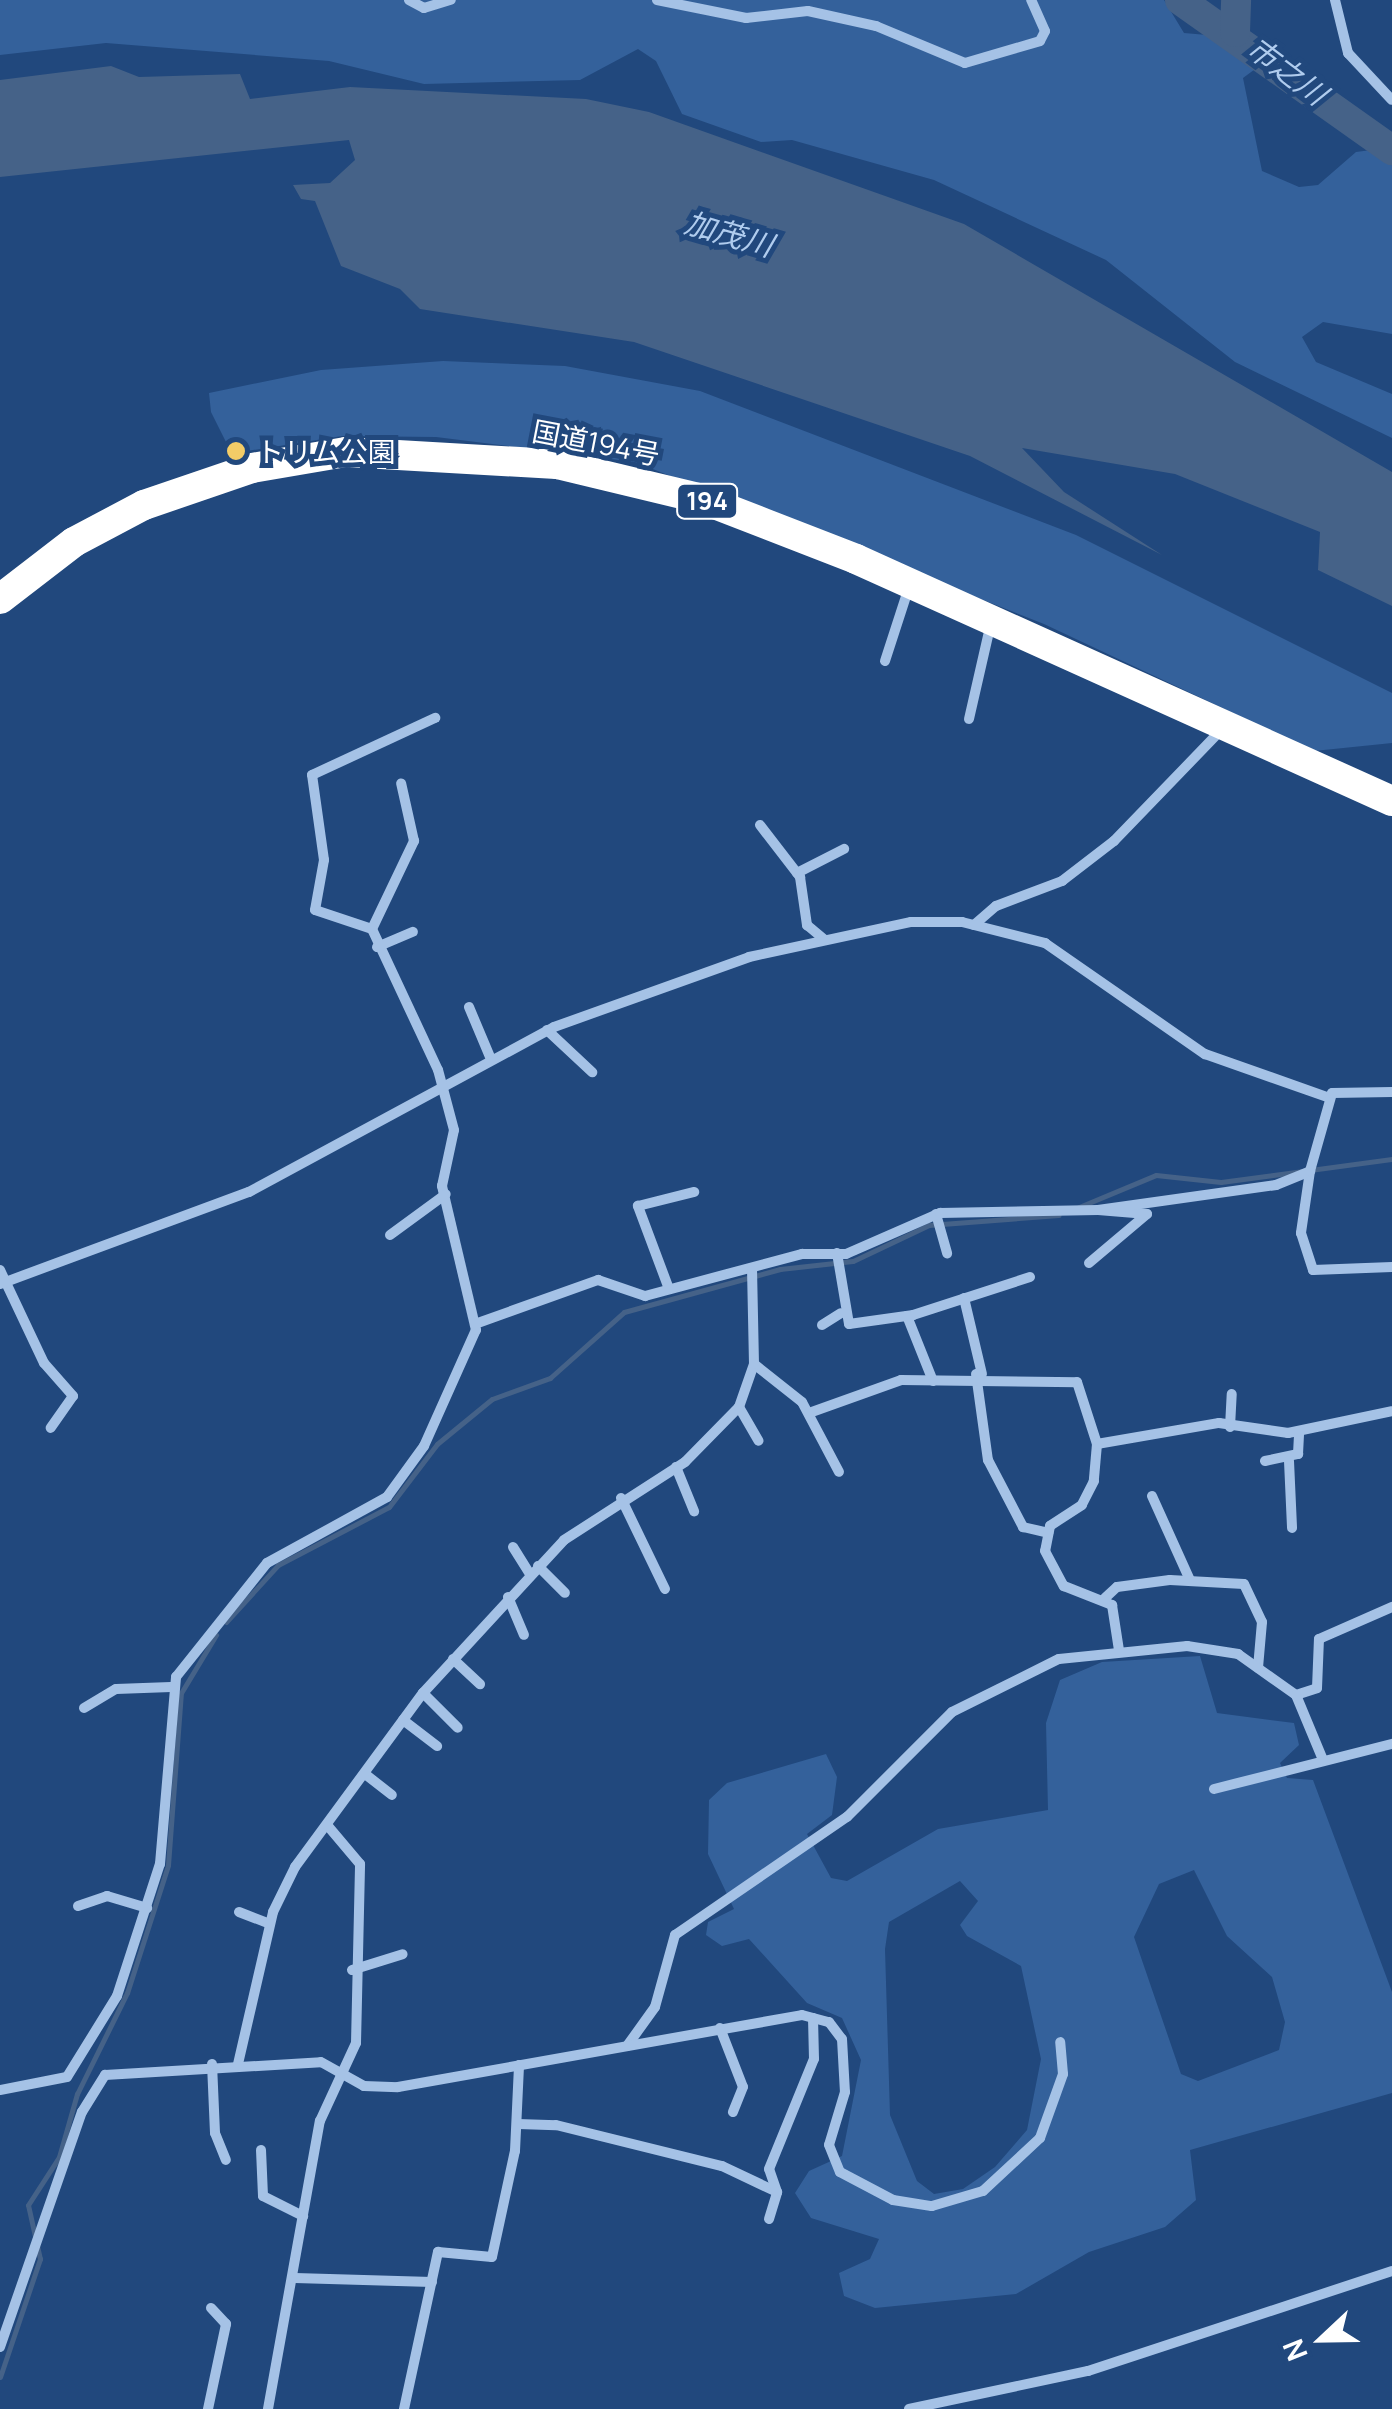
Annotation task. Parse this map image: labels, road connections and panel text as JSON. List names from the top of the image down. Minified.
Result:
{"streets":{"highway":["国道194号","194"]},"water":["市之川","加茂川"],"places":["トリム公園"],"north":"left"}
